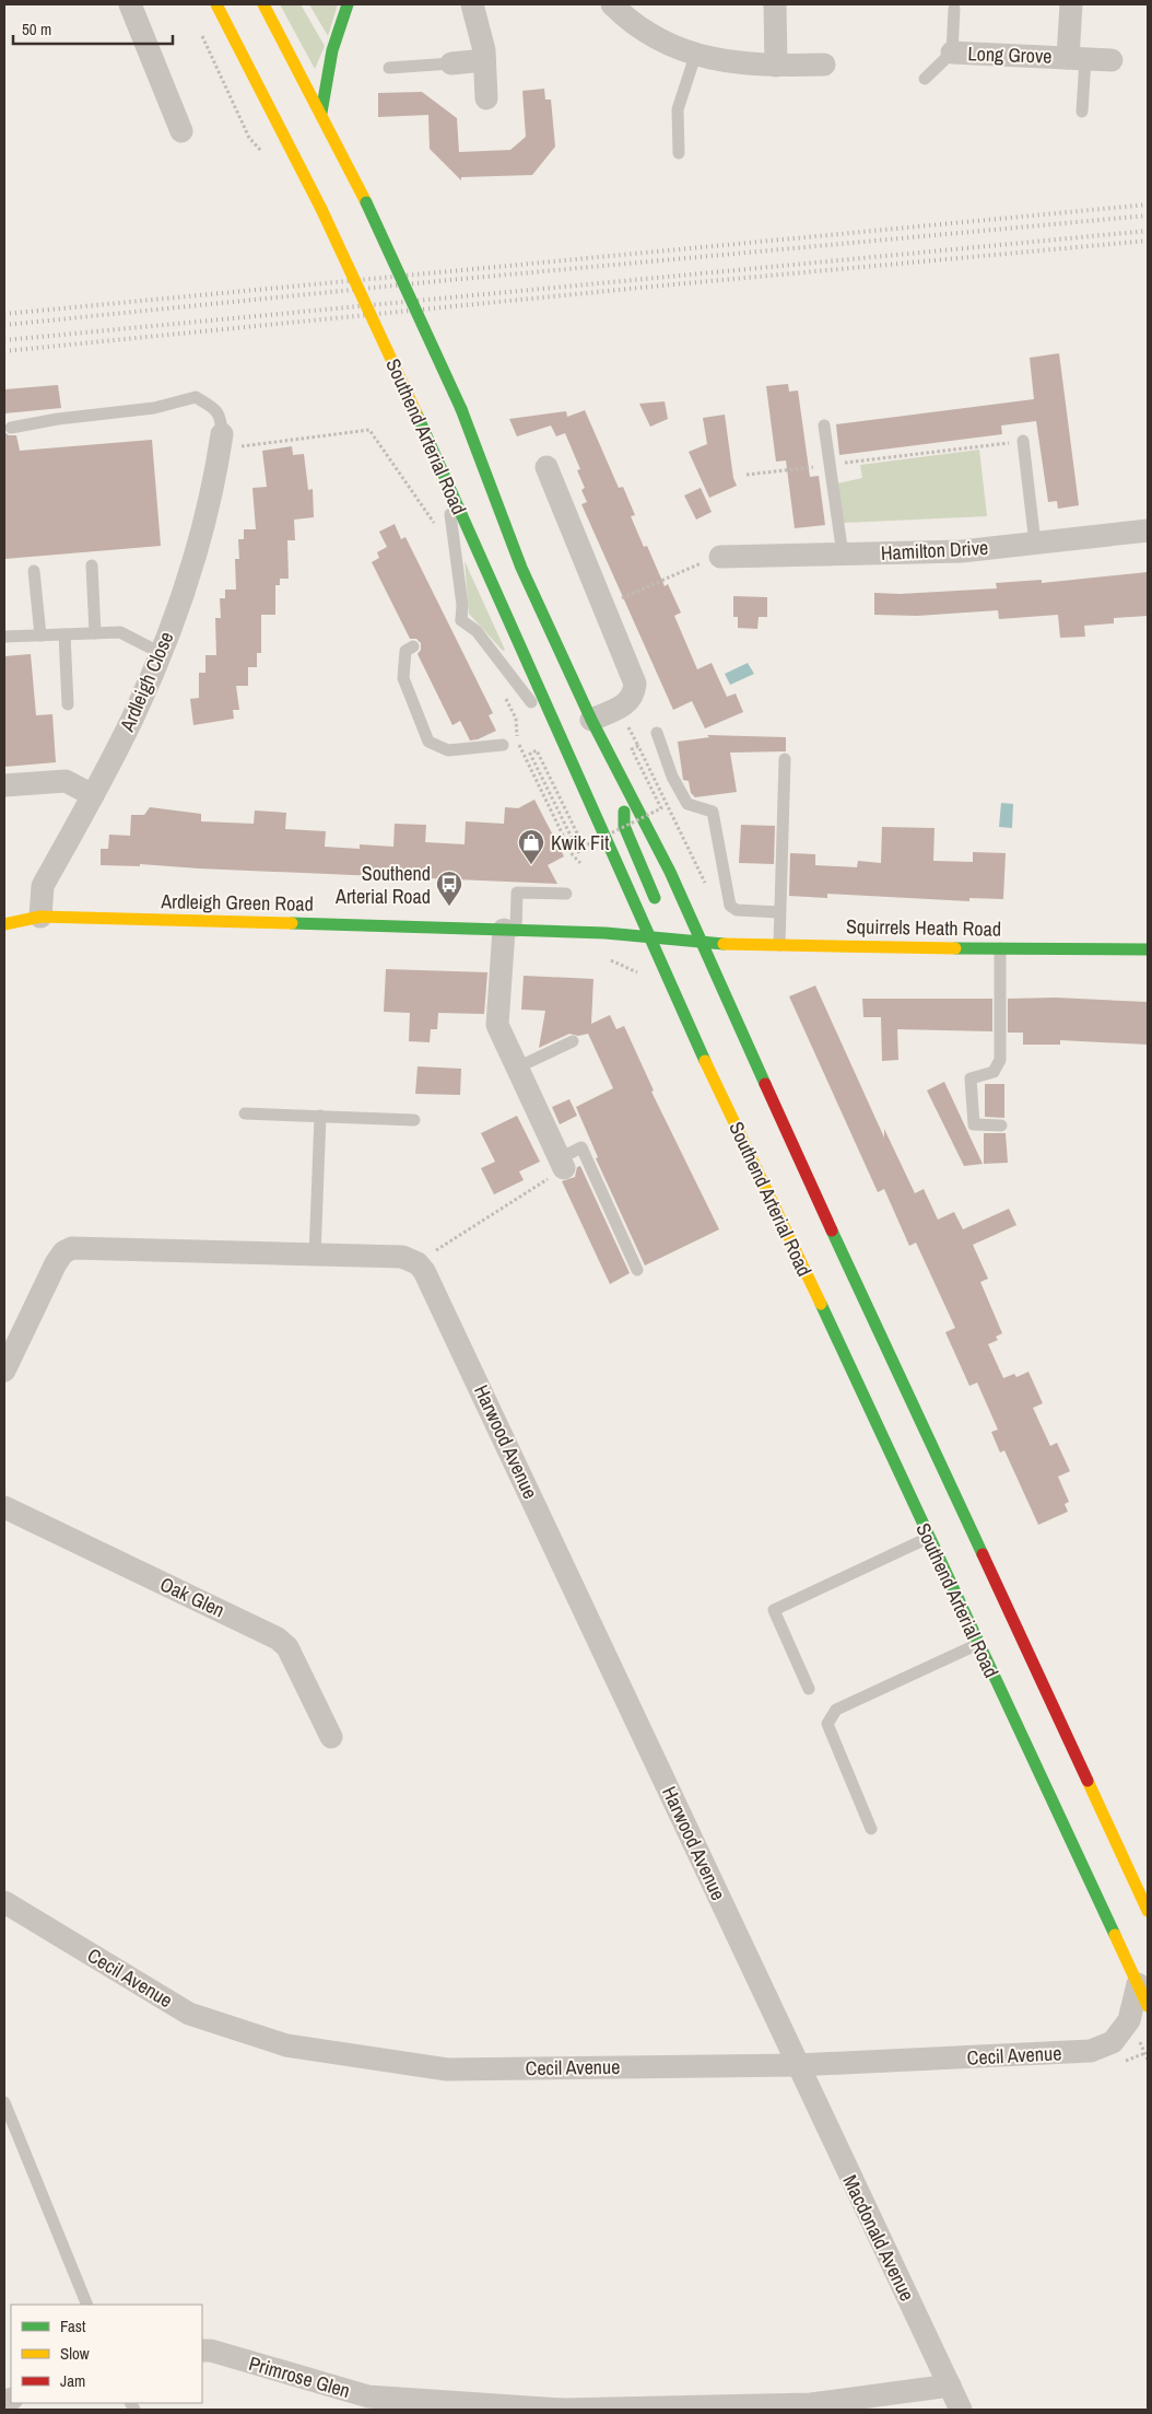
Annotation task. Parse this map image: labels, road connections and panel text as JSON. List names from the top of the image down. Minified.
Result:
{"streets":{"main road":["Southend Arterial Road","Ardleigh Green Road","Squirrels Heath Road"],"street":["Long Grove","Hamilton Drive","Ardleigh Close","Harwood Avenue","Oak Glen","Cecil Avenue","Macdonald Avenue","Primrose Glen"]},"crossings":[["Southend Arterial Road","Ardleigh Green Road"],["Southend Arterial Road","Squirrels Heath Road"],["Southend Arterial Road","Cecil Avenue"],["Ardleigh Close","Ardleigh Green Road"],["Ardleigh Green Road","Squirrels Heath Road"],["Harwood Avenue","Cecil Avenue"],["Harwood Avenue","Macdonald Avenue"],["Cecil Avenue","Macdonald Avenue"],["Macdonald Avenue","Primrose Glen"]],"places":{"shop":["Kwik Fit"],"bus stop":["Southend Arterial Road"]},"legend":["Fast","Slow","Jam"],"scale_bar":"50 m"}
